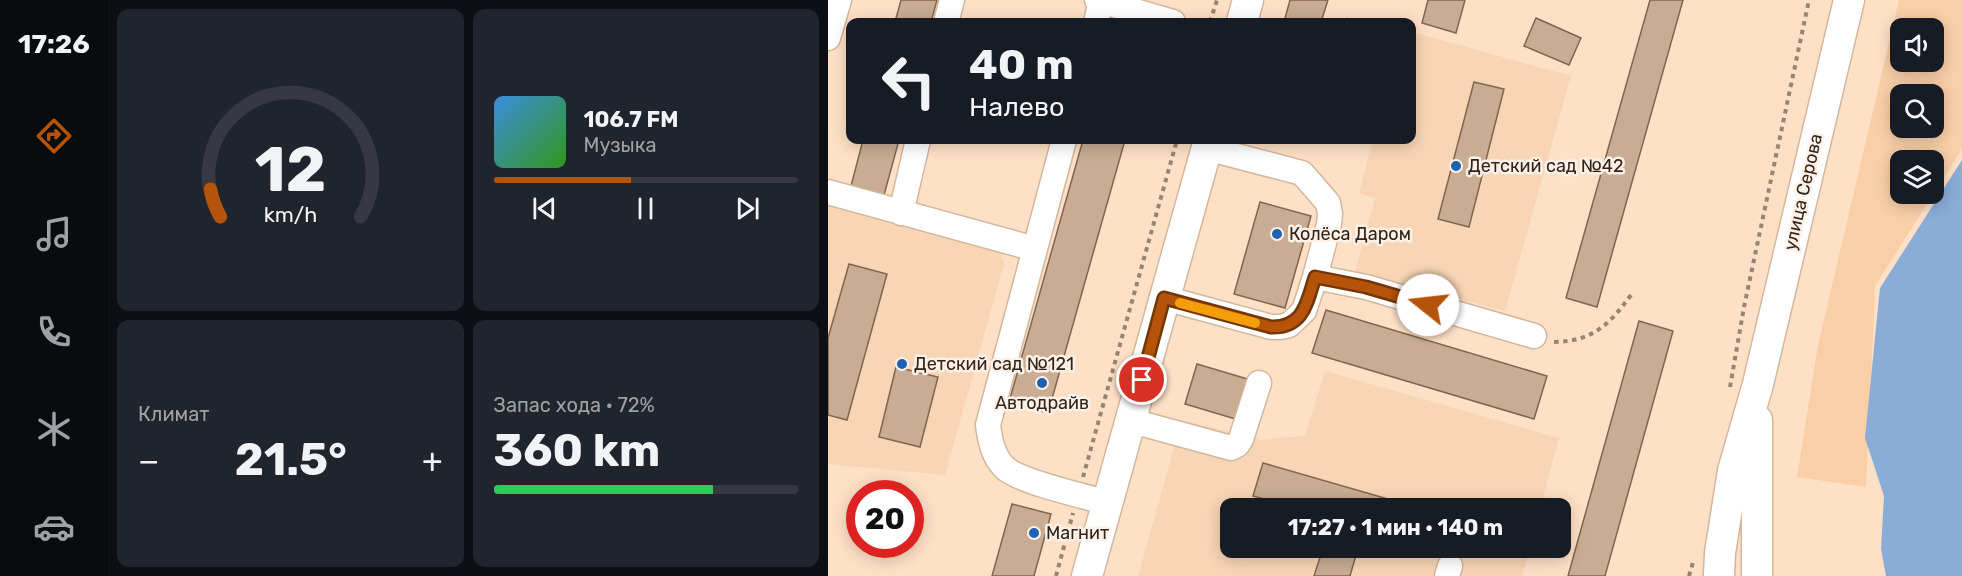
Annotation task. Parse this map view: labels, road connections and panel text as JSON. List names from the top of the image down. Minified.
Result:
{"streets":{"main road":["улица Серова"]},"places":["Детский сад №42","Колёса Даром","Детский сад №121","Автодрайв","Магнит"],"page":{"tabs":"17:26","turn":["40 m","Налево"],"song":["106.7 FM","Музыка"],"tile":["Климат",["Запас хода · 72%","360 km"]],"heat":["−","21.5°","+"],"limit":"20","trip":"17:27 · 1 мин · 140 m","gauge":["12","km/h"]}}
